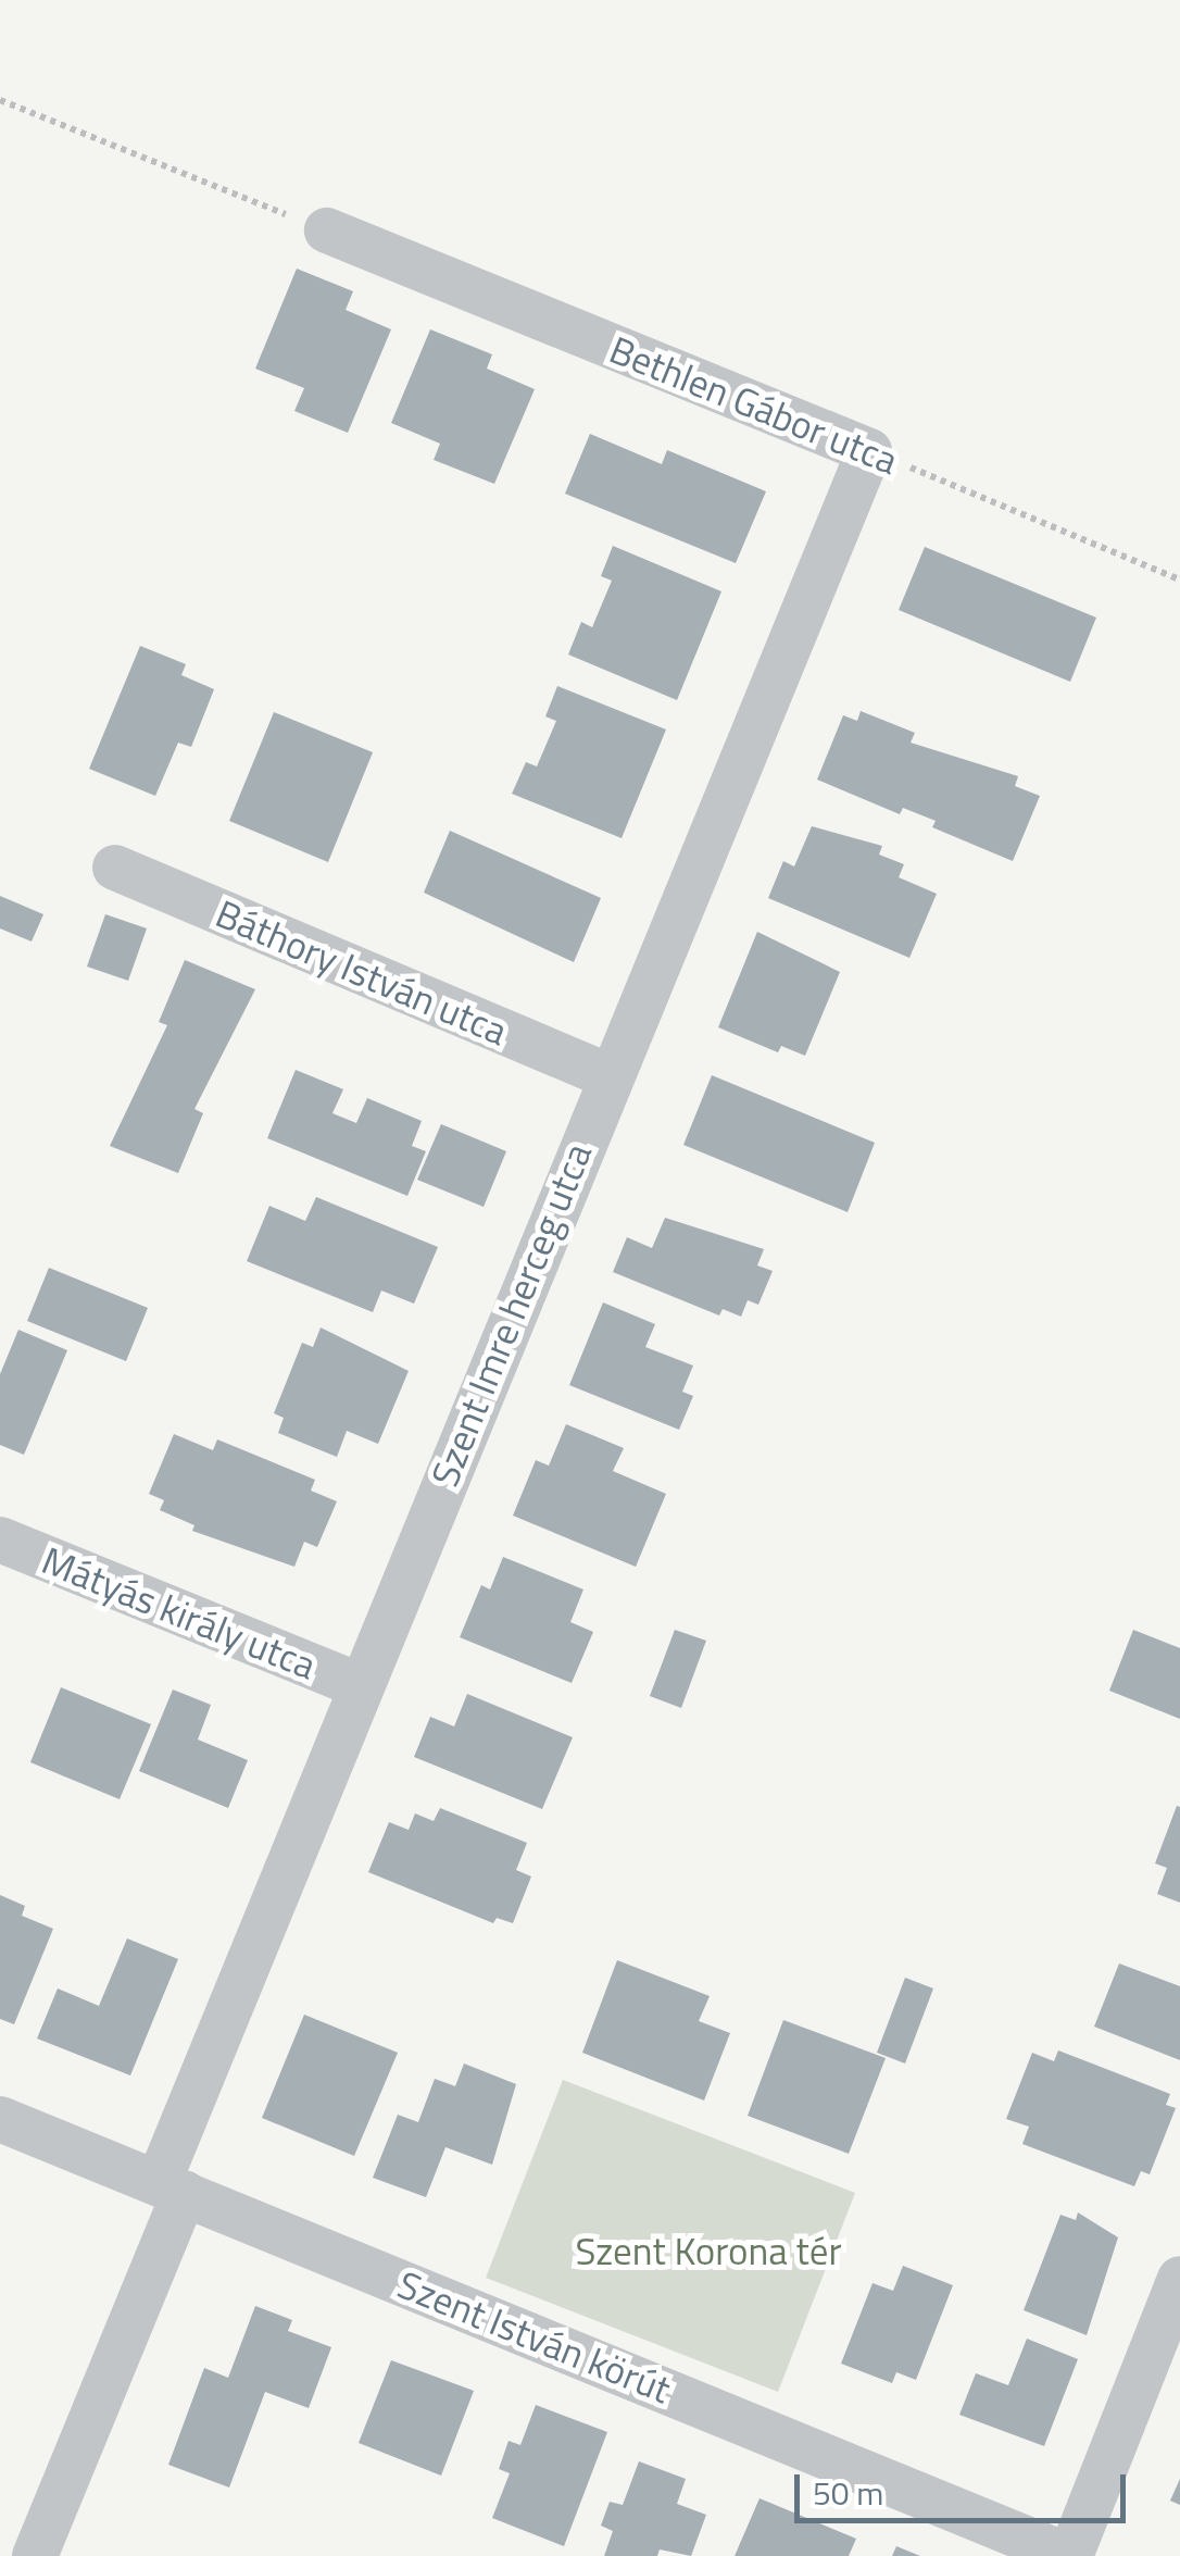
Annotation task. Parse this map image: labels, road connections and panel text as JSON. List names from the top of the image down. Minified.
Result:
{"streets":{"street":["Bethlen Gábor utca","Báthory István utca","Szent Imre herceg utca","Mátyás király utca","Szent István körút"]},"crossings":[["Bethlen Gábor utca","Szent Imre herceg utca"],["Báthory István utca","Szent Imre herceg utca"],["Szent Imre herceg utca","Mátyás király utca"],["Szent Imre herceg utca","Szent István körút"]],"parks":["Szent Korona tér"],"scale_bar":"50 m"}
